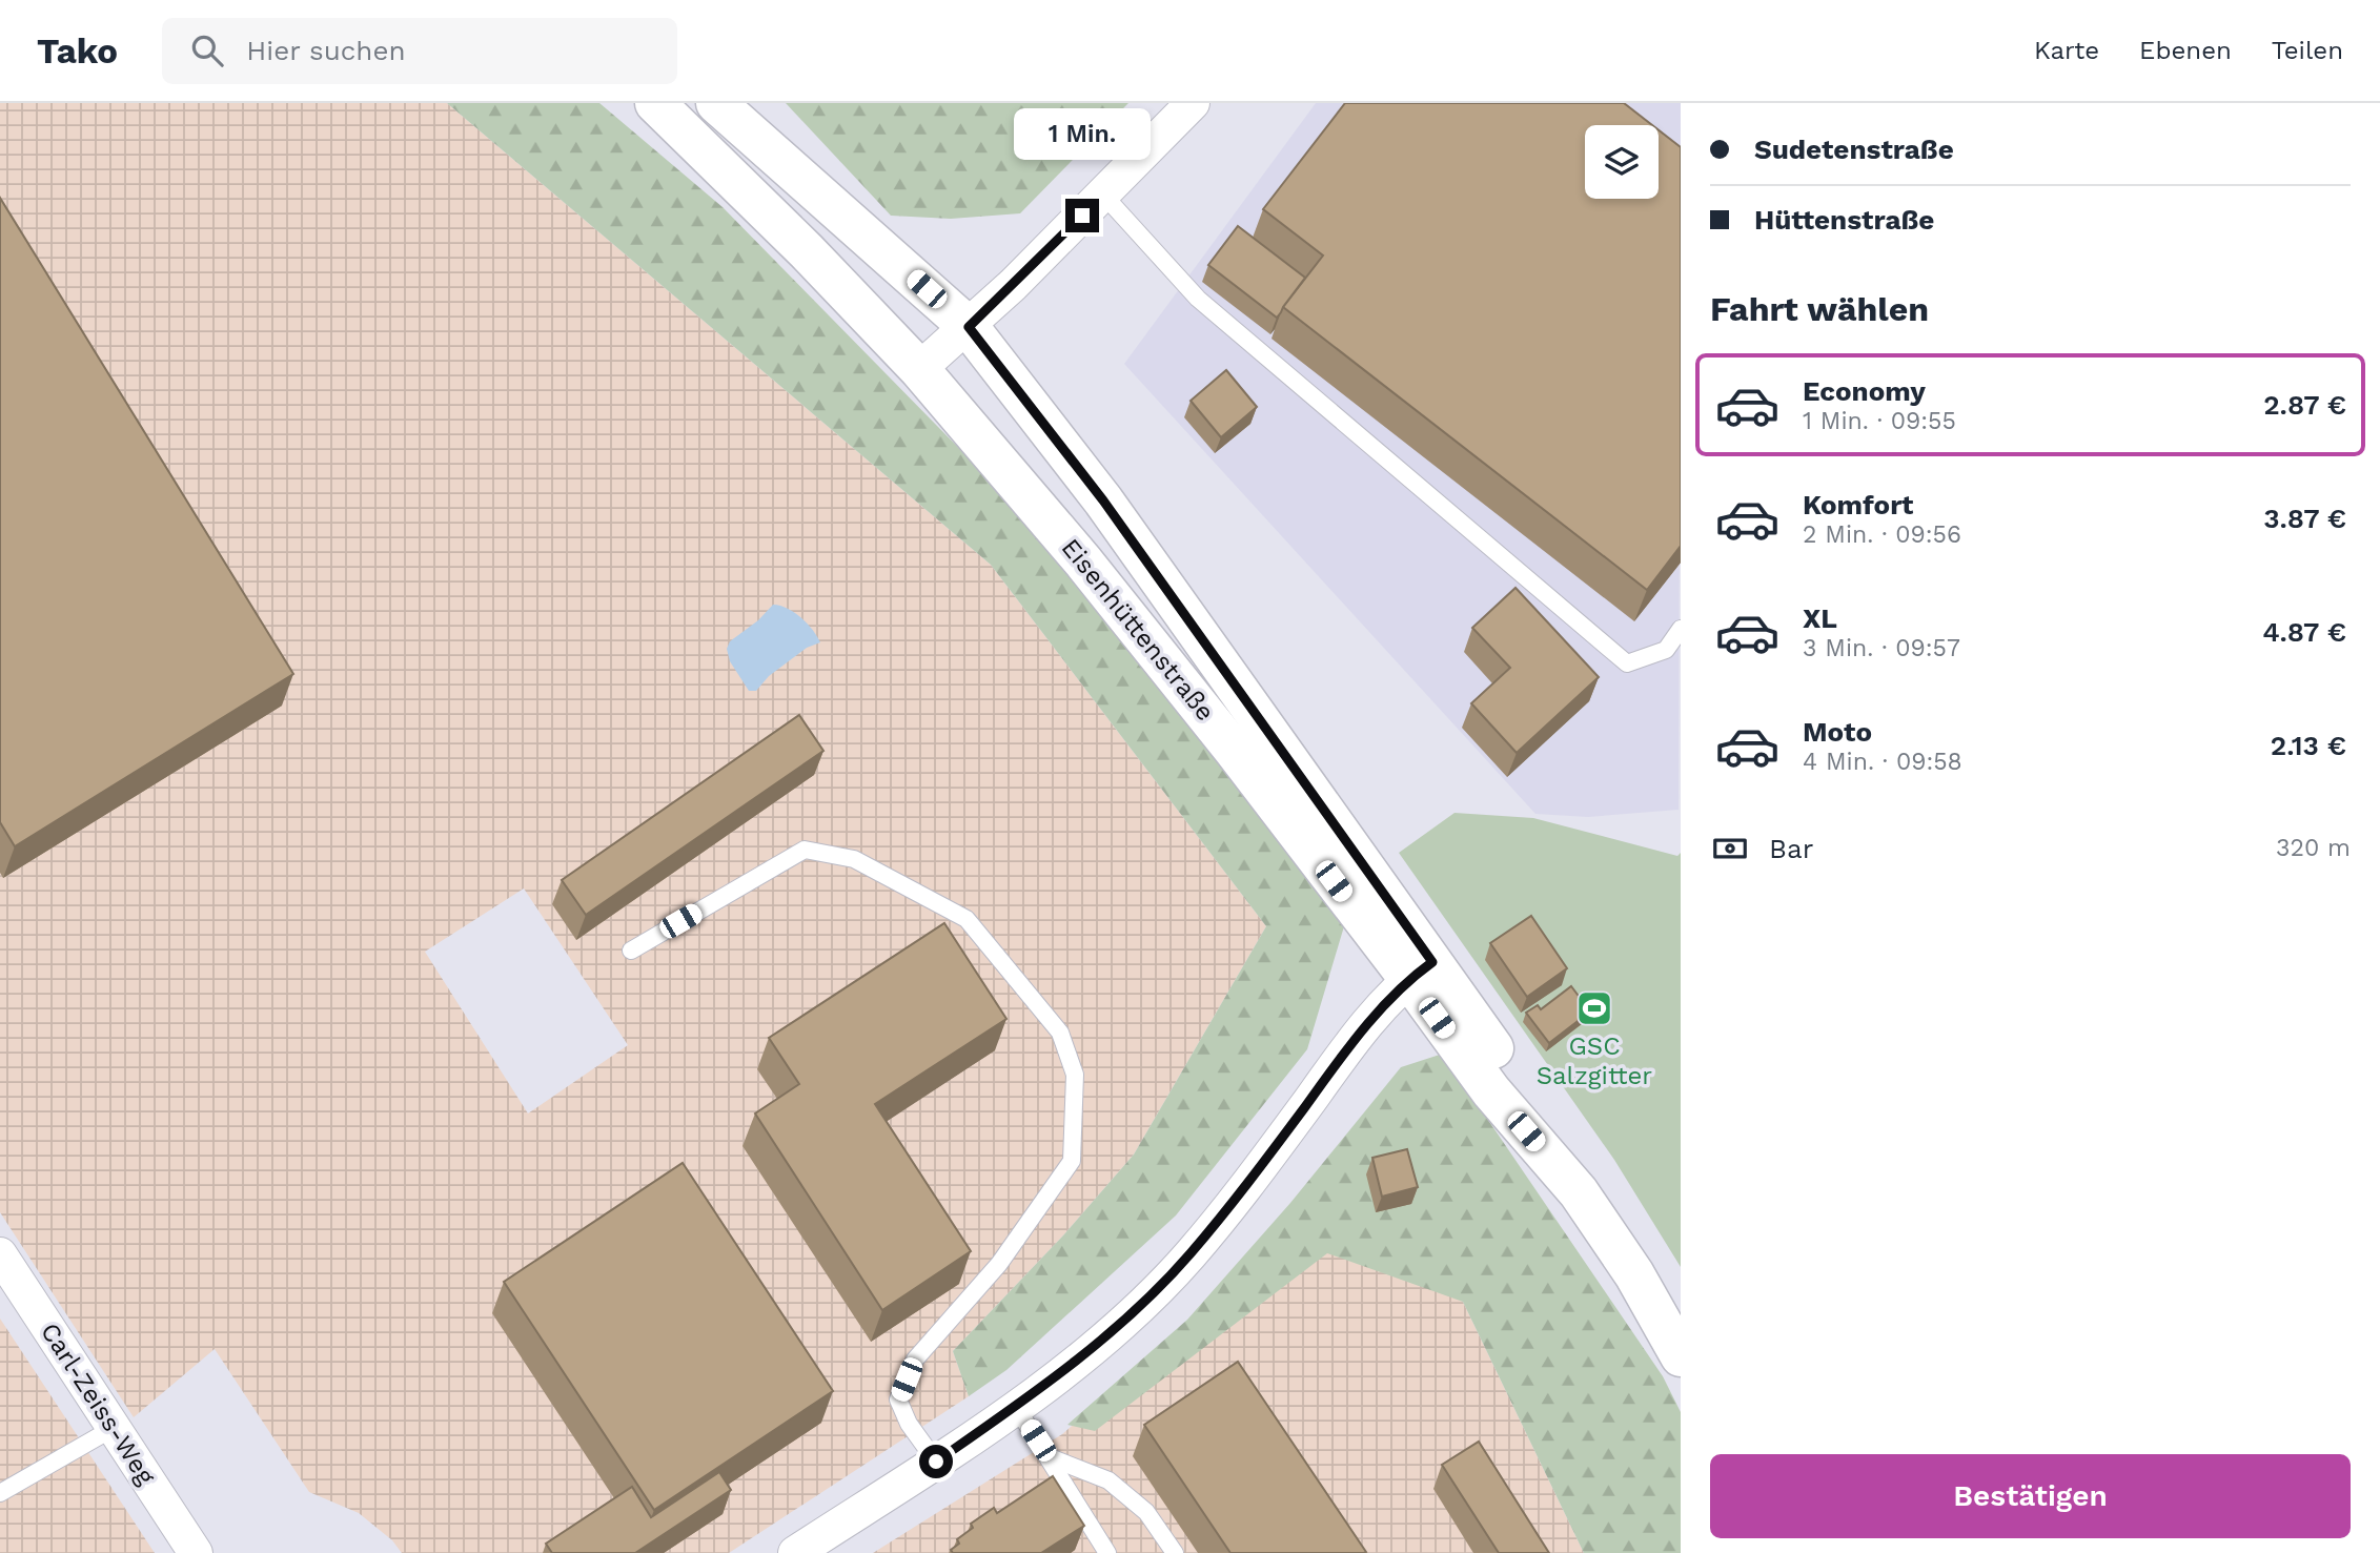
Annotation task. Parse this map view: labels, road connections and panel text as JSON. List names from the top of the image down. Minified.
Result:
{"streets":{"street":["Eisenhüttenstraße","Carl-Zeiss-Weg"]},"places":{"sports":["GSC Salzgitter"]},"page":{"header":"Tako","search":"Hier suchen","nav":["Karte","Ebenen","Teilen"],"banner":["Sudetenstraße","Hüttenstraße"],"bubble":"1 Min.","heading":"Fahrt wählen","list":[{"name":"Economy","note":"1 Min. · 09:55","value":"2.87 €"},{"name":"Komfort","note":"2 Min. · 09:56","value":"3.87 €"},{"name":"XL","note":"3 Min. · 09:57","value":"4.87 €"},{"name":"Moto","note":"4 Min. · 09:58","value":"2.13 €"}],"pay":["Bar","320 m"],"buttons":"Bestätigen"}}
